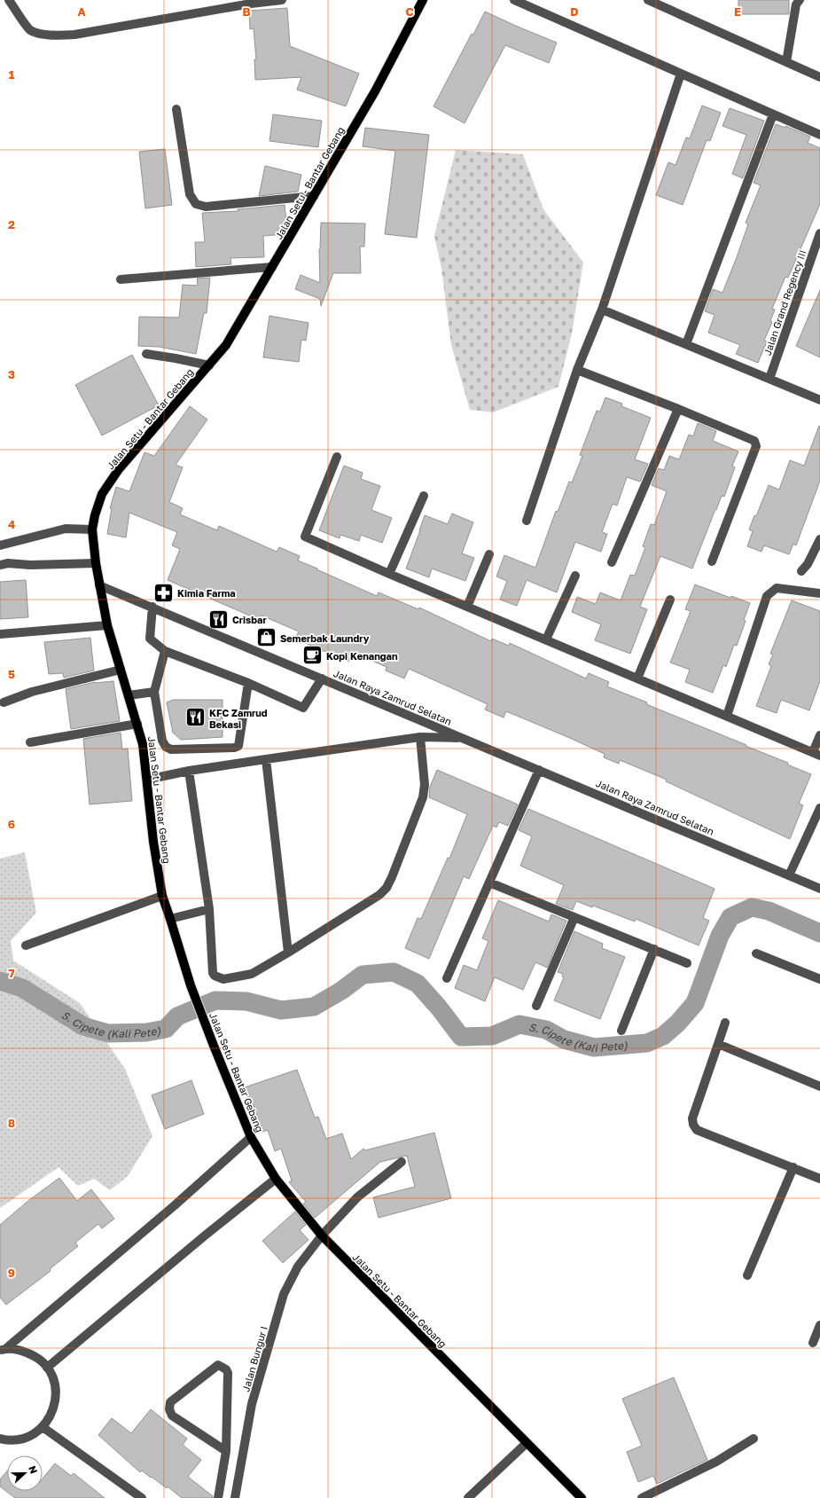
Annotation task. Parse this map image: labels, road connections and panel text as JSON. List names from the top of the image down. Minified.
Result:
{"streets":{"main road":["Jalan Setu - Bantar Gebang"],"street":["Jalan Grand Regency III","Jalan Raya Zamrud Selatan","Jalan Bungur I"]},"crossings":[["Jalan Setu - Bantar Gebang","Jalan Raya Zamrud Selatan"],["Jalan Setu - Bantar Gebang","Jalan Bungur I"]],"water":["S. Cipete (Kali Pete)"],"places":{"pharmacy":["Kimia Farma"],"restaurant":["Crisbar","KFC Zamrud Bekasi"],"shop":["Semerbak Laundry"],"cafe":["Kopi Kenangan"]},"north":"right","grid":{"columns":["A","B","C","D","E"],"rows":["1","2","3","4","5","6","7","8","9"]}}
